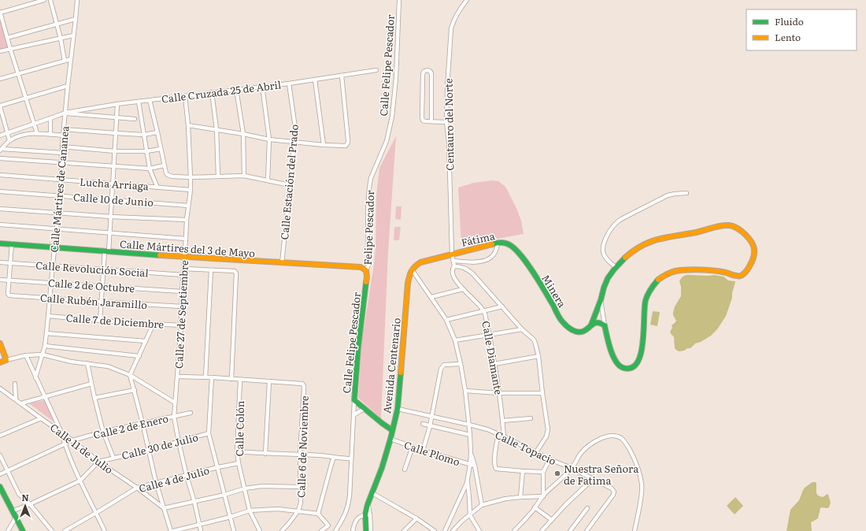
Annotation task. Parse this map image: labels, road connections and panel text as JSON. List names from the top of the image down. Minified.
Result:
{"streets":{"street":["Calle Felipe Pescador","Calle Cruzada 25 de Abril","Centauro del Norte","Calle Estación del Prado","Lucha Arriaga","Calle Mártires de Cananea","Calle 10 de Junio","Felipe Pescador","Fátima","Calle Mártires del 3 de Mayo","Calle Revolución Social","Calle 2 de Octubre","Minera","Calle Rubén Jaramillo","Calle 27 de Septiembre","Calle 7 de Diciembre","Calle Diamante","Avenida Centenario","Calle 2 de Enero","Calle Colón","Calle 30 de Julio","Calle 6 de Noviembre","Calle Topacio","Calle 11 de Julio","Calle Plomo","Calle 4 de Julio"]},"crossings":[["Calle Felipe Pescador","Felipe Pescador"],["Calle Felipe Pescador","Calle Mártires del 3 de Mayo"],["Calle Felipe Pescador","Avenida Centenario"],["Calle Cruzada 25 de Abril","Calle Estación del Prado"],["Calle Cruzada 25 de Abril","Calle Mártires de Cananea"],["Calle Cruzada 25 de Abril","Calle 27 de Septiembre"],["Centauro del Norte","Fátima"],["Centauro del Norte","Calle Diamante"],["Calle Estación del Prado","Calle Mártires del 3 de Mayo"],["Lucha Arriaga","Calle Mártires de Cananea"],["Lucha Arriaga","Calle 27 de Septiembre"],["Calle Mártires de Cananea","Calle 10 de Junio"],["Calle Mártires de Cananea","Calle Mártires del 3 de Mayo"],["Calle Mártires de Cananea","Calle Revolución Social"],["Calle Mártires de Cananea","Calle 2 de Octubre"],["Calle Mártires de Cananea","Calle Rubén Jaramillo"],["Calle Mártires de Cananea","Calle 7 de Diciembre"],["Calle 10 de Junio","Calle 27 de Septiembre"],["Felipe Pescador","Calle Mártires del 3 de Mayo"],["Fátima","Minera"],["Fátima","Calle Diamante"],["Calle Mártires del 3 de Mayo","Calle 27 de Septiembre"],["Calle Revolución Social","Calle 27 de Septiembre"],["Calle 2 de Octubre","Calle Rubén Jaramillo"],["Calle 2 de Octubre","Calle 27 de Septiembre"],["Calle Rubén Jaramillo","Calle 27 de Septiembre"],["Calle 27 de Septiembre","Calle 7 de Diciembre"],["Calle 27 de Septiembre","Calle 2 de Enero"],["Calle 27 de Septiembre","Calle 30 de Julio"],["Calle 27 de Septiembre","Calle 4 de Julio"],["Calle Diamante","Calle Topacio"],["Avenida Centenario","Calle Topacio"],["Avenida Centenario","Calle Plomo"],["Calle 2 de Enero","Calle 11 de Julio"],["Calle Colón","Calle 4 de Julio"],["Calle 30 de Julio","Calle 11 de Julio"],["Calle 11 de Julio","Calle 4 de Julio"]],"places":["Nuestra Señora de Fatima"],"legend":["Fluido","Lento"],"north":"top"}
